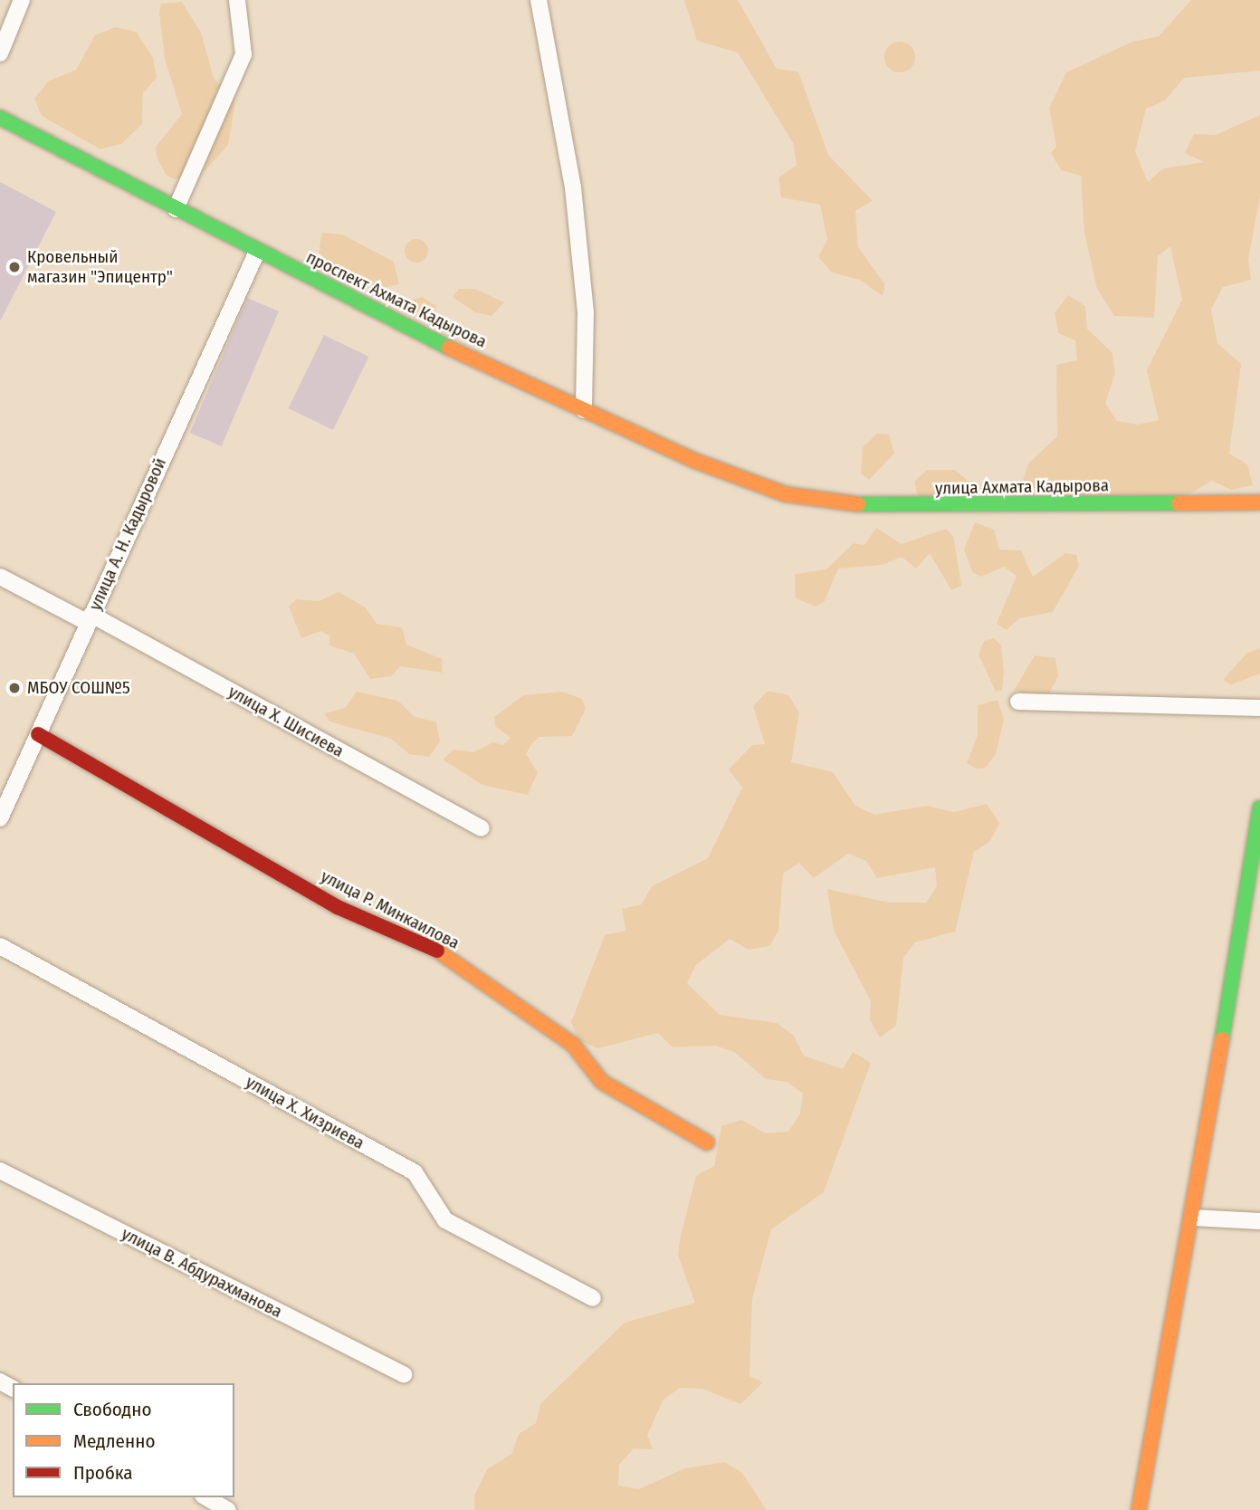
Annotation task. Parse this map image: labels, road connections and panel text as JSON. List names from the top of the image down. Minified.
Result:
{"streets":{"street":["проспект Ахмата Кадырова","улица Ахмата Кадырова","улица А. Н. Кадыровой","улица Х. Шисиева","улица Р. Минкаилова","улица Х. Хизриева","улица В. Абдурахманова"]},"crossings":[["проспект Ахмата Кадырова","улица Ахмата Кадырова"],["проспект Ахмата Кадырова","улица А. Н. Кадыровой"],["улица А. Н. Кадыровой","улица Х. Шисиева"],["улица А. Н. Кадыровой","улица Р. Минкаилова"]],"places":["Кровельный магазин \"Эпицентр\"","МБОУ СОШ№5"],"legend":["Свободно","Медленно","Пробка"]}
